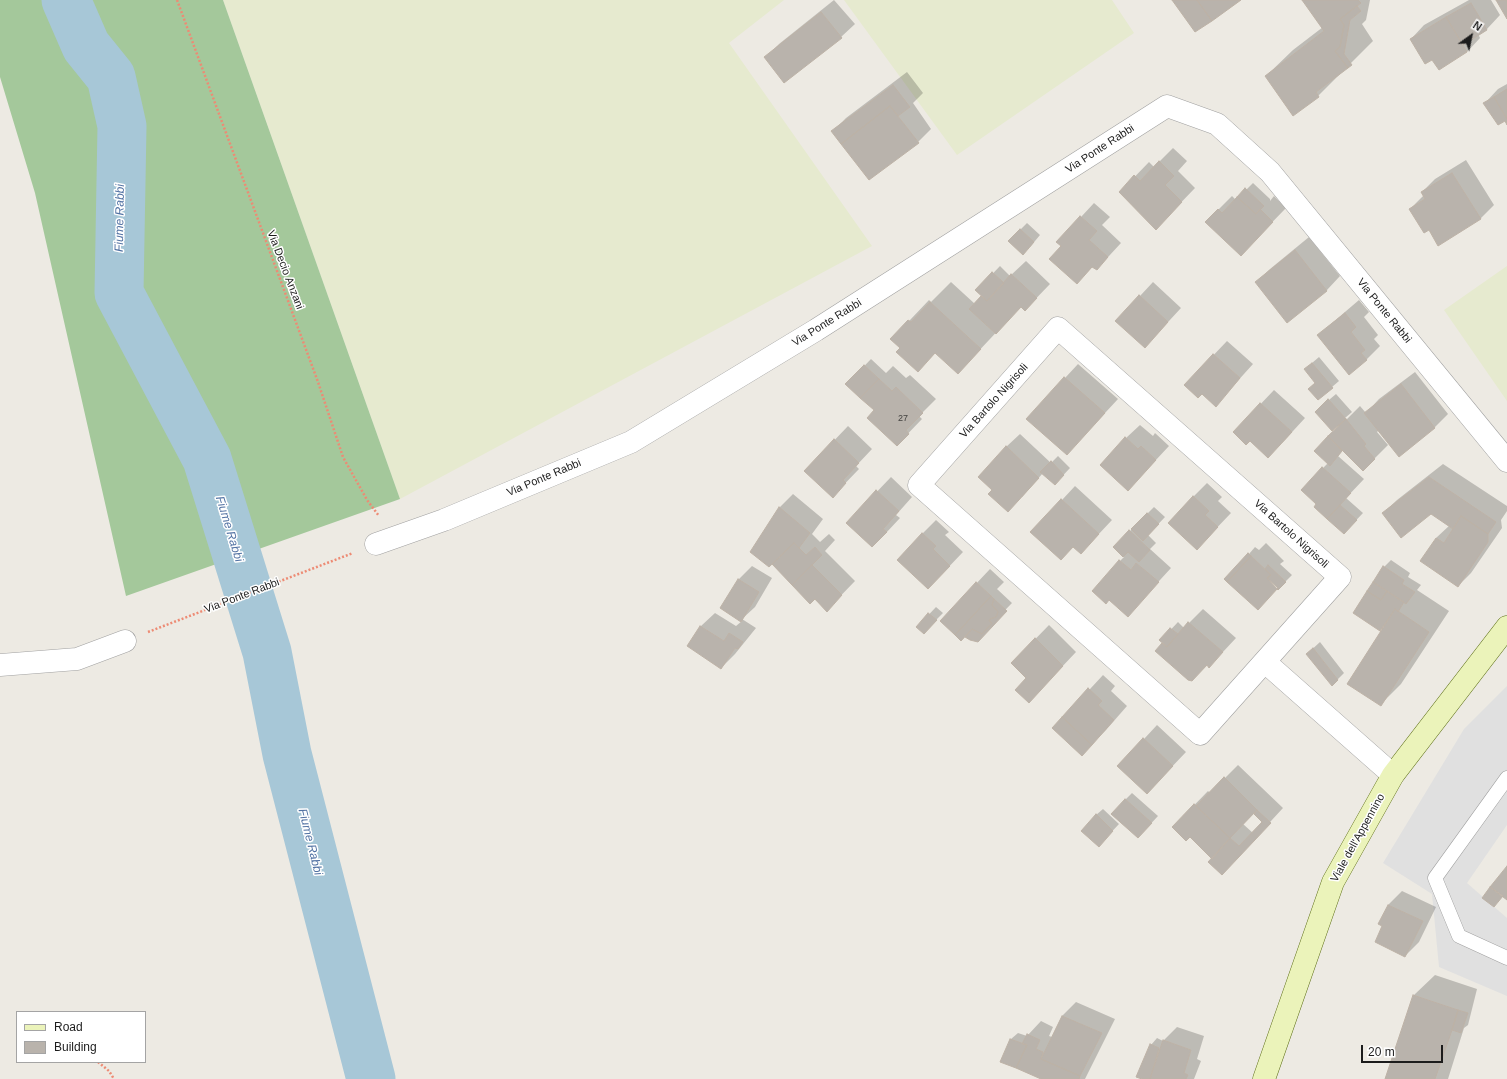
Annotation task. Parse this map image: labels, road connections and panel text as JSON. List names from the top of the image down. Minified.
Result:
{"streets":{"main road":["Viale dell'Appennino"],"street":["Via Ponte Rabbi","Via Bartolo Nigrisoli"],"path":["Via Decio Anzani"]},"crossings":[["Via Ponte Rabbi","Via Decio Anzani"]],"water":["Fiume Rabbi"],"house_numbers":["27"],"legend":["Road","Building"],"scale_bar":"20 m","north":"top right"}
